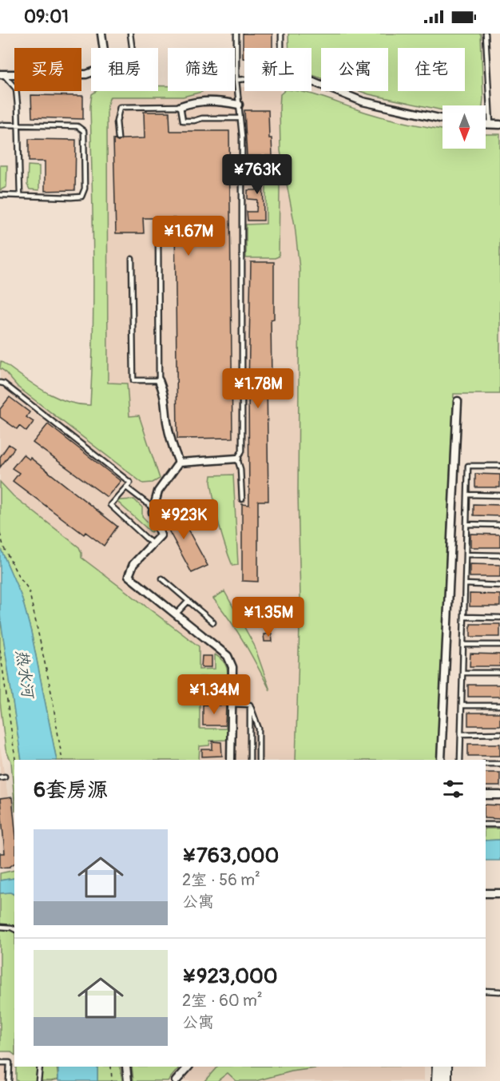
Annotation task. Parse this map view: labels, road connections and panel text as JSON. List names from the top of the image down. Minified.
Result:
{"water":["热水河"],"north":"bottom","page":{"status":"09:01","chip":["买房","租房","筛选","新上","公寓","住宅"],"price":["¥763K","¥1.67M","¥1.78M","¥923K","¥1.35M","¥1.34M"],"heading":"6套房源","list":[{"name":"¥763,000","note":"2室 · 56 m² · 公寓"},{"name":"¥923,000","note":"2室 · 60 m² · 公寓"}]}}
